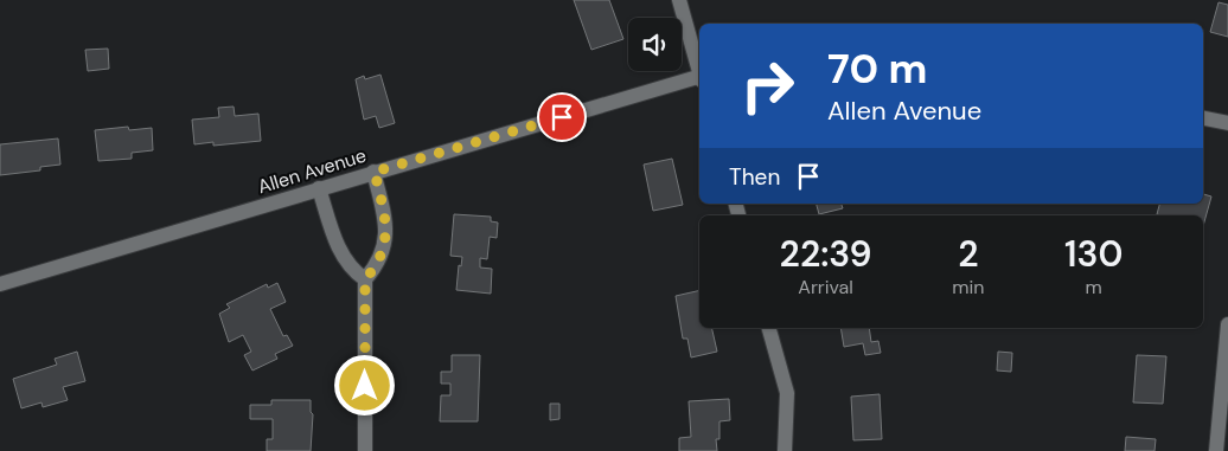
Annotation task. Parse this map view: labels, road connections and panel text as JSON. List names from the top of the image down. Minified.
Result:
{"streets":{"street":["Allen Avenue"]},"page":{"turn":["70 m","Allen Avenue"],"then":"Then","eta":["22:39","Arrival","2","min","130","m"]}}
